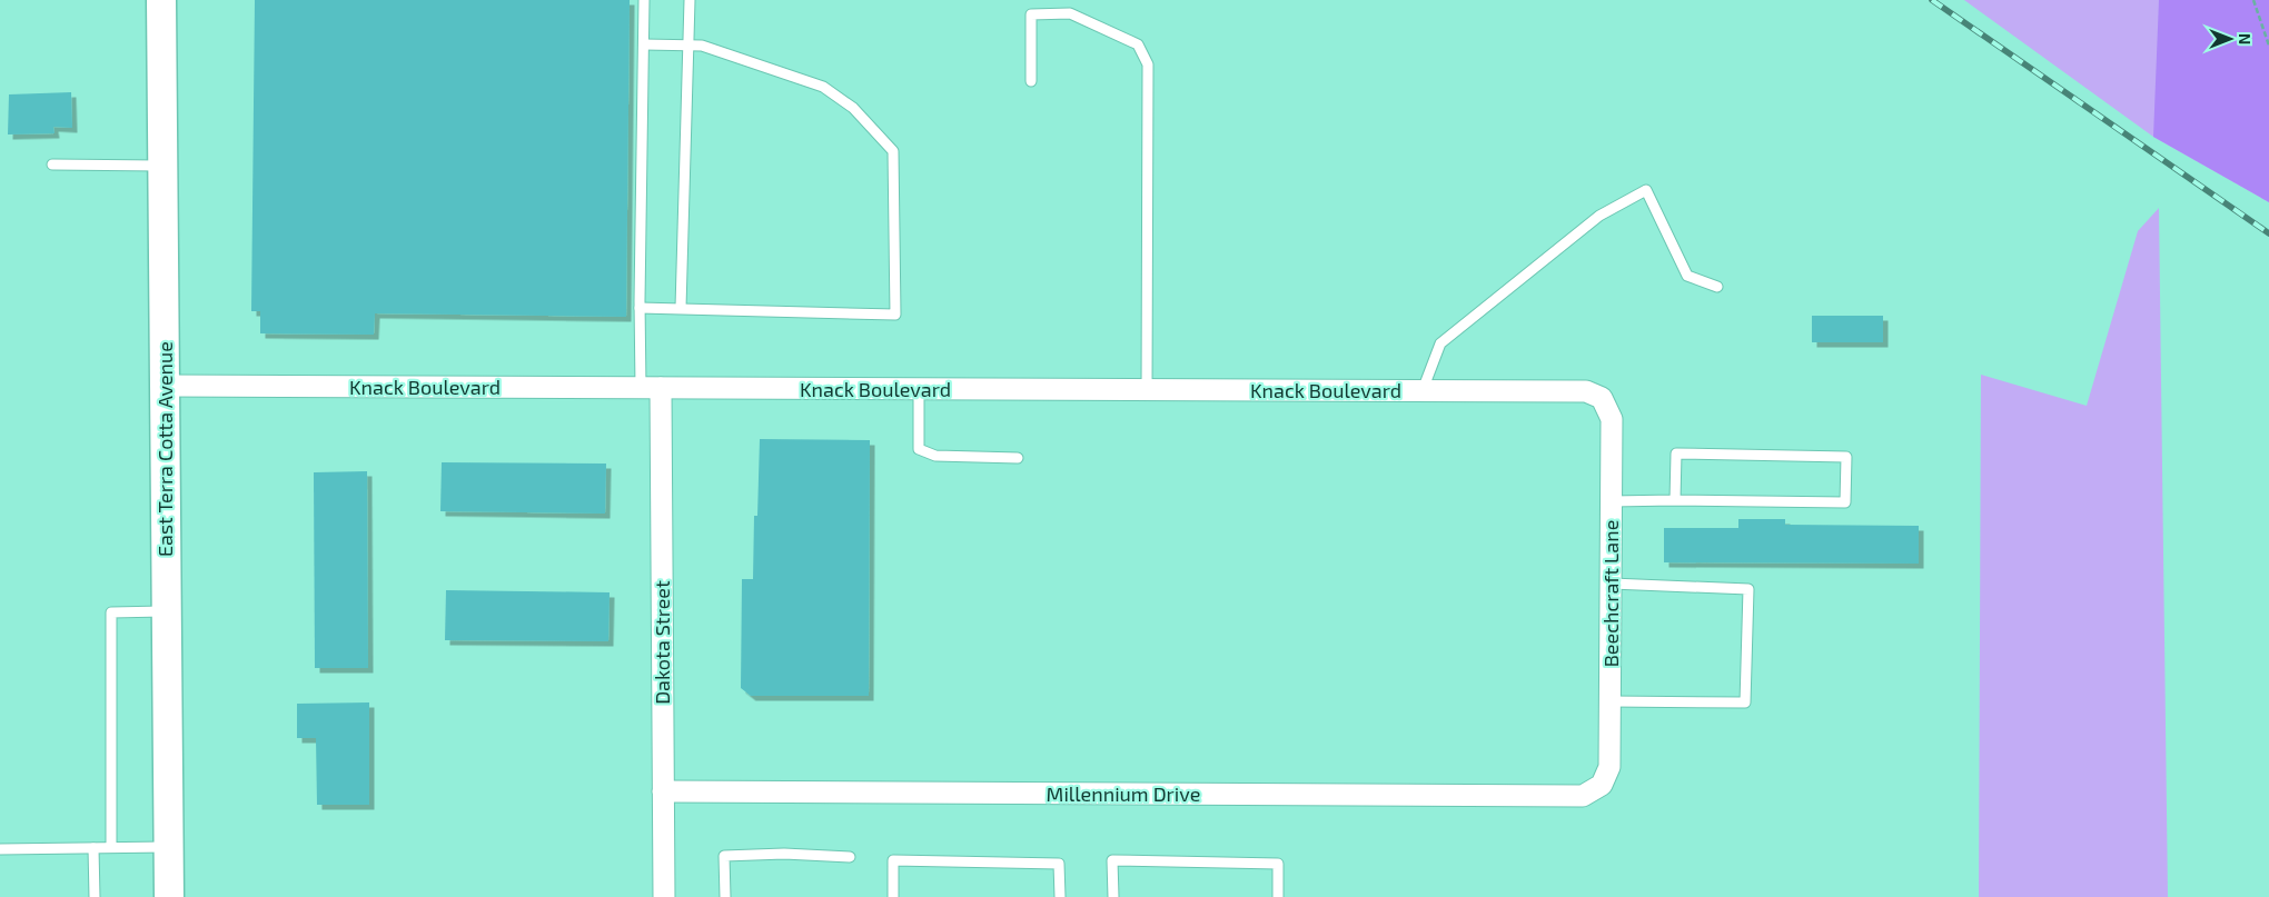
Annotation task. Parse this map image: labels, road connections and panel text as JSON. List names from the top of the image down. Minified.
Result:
{"streets":{"main road":["East Terra Cotta Avenue"],"street":["Knack Boulevard","Beechcraft Lane","Dakota Street","Millennium Drive"]},"crossings":[["Knack Boulevard","East Terra Cotta Avenue"],["Knack Boulevard","Beechcraft Lane"],["Knack Boulevard","Dakota Street"],["Beechcraft Lane","Millennium Drive"],["Dakota Street","Millennium Drive"]],"north":"right"}
